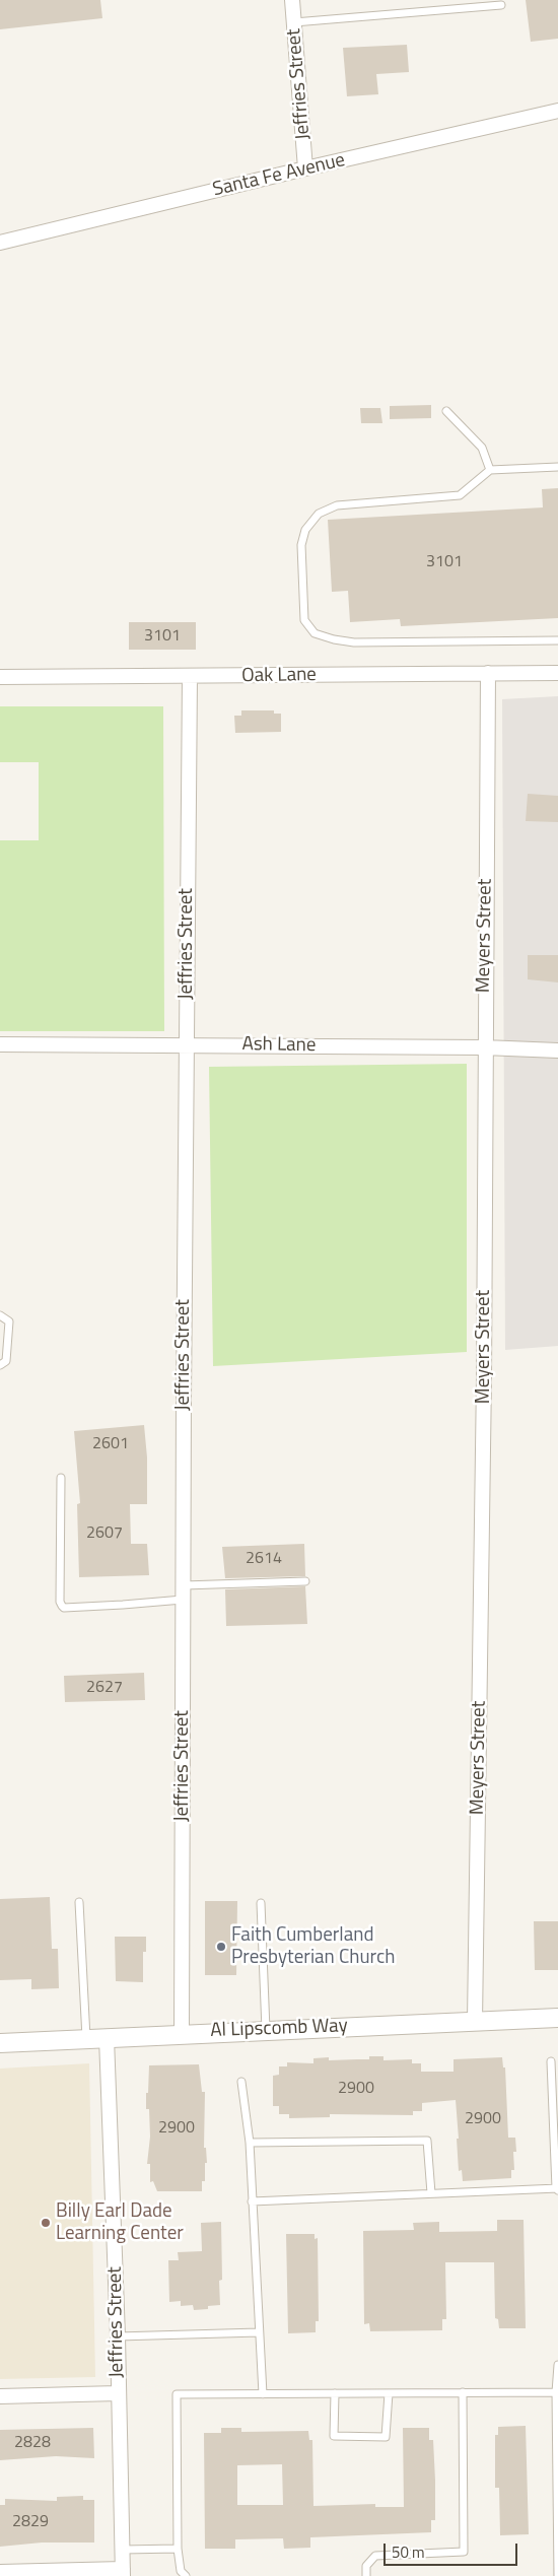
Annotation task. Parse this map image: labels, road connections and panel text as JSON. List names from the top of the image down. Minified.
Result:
{"streets":{"street":["Jeffries Street","Santa Fe Avenue","Oak Lane","Meyers Street","Ash Lane","Al Lipscomb Way"]},"crossings":[["Jeffries Street","Santa Fe Avenue"],["Jeffries Street","Oak Lane"],["Jeffries Street","Ash Lane"],["Jeffries Street","Al Lipscomb Way"],["Oak Lane","Meyers Street"],["Meyers Street","Ash Lane"],["Meyers Street","Al Lipscomb Way"]],"places":["Faith Cumberland Presbyterian Church","Billy Earl Dade Learning Center"],"house_numbers":["3101","3101","2601","2607","2614","2627","2900","2900","2900","2828","2829"],"scale_bar":"50 m"}
